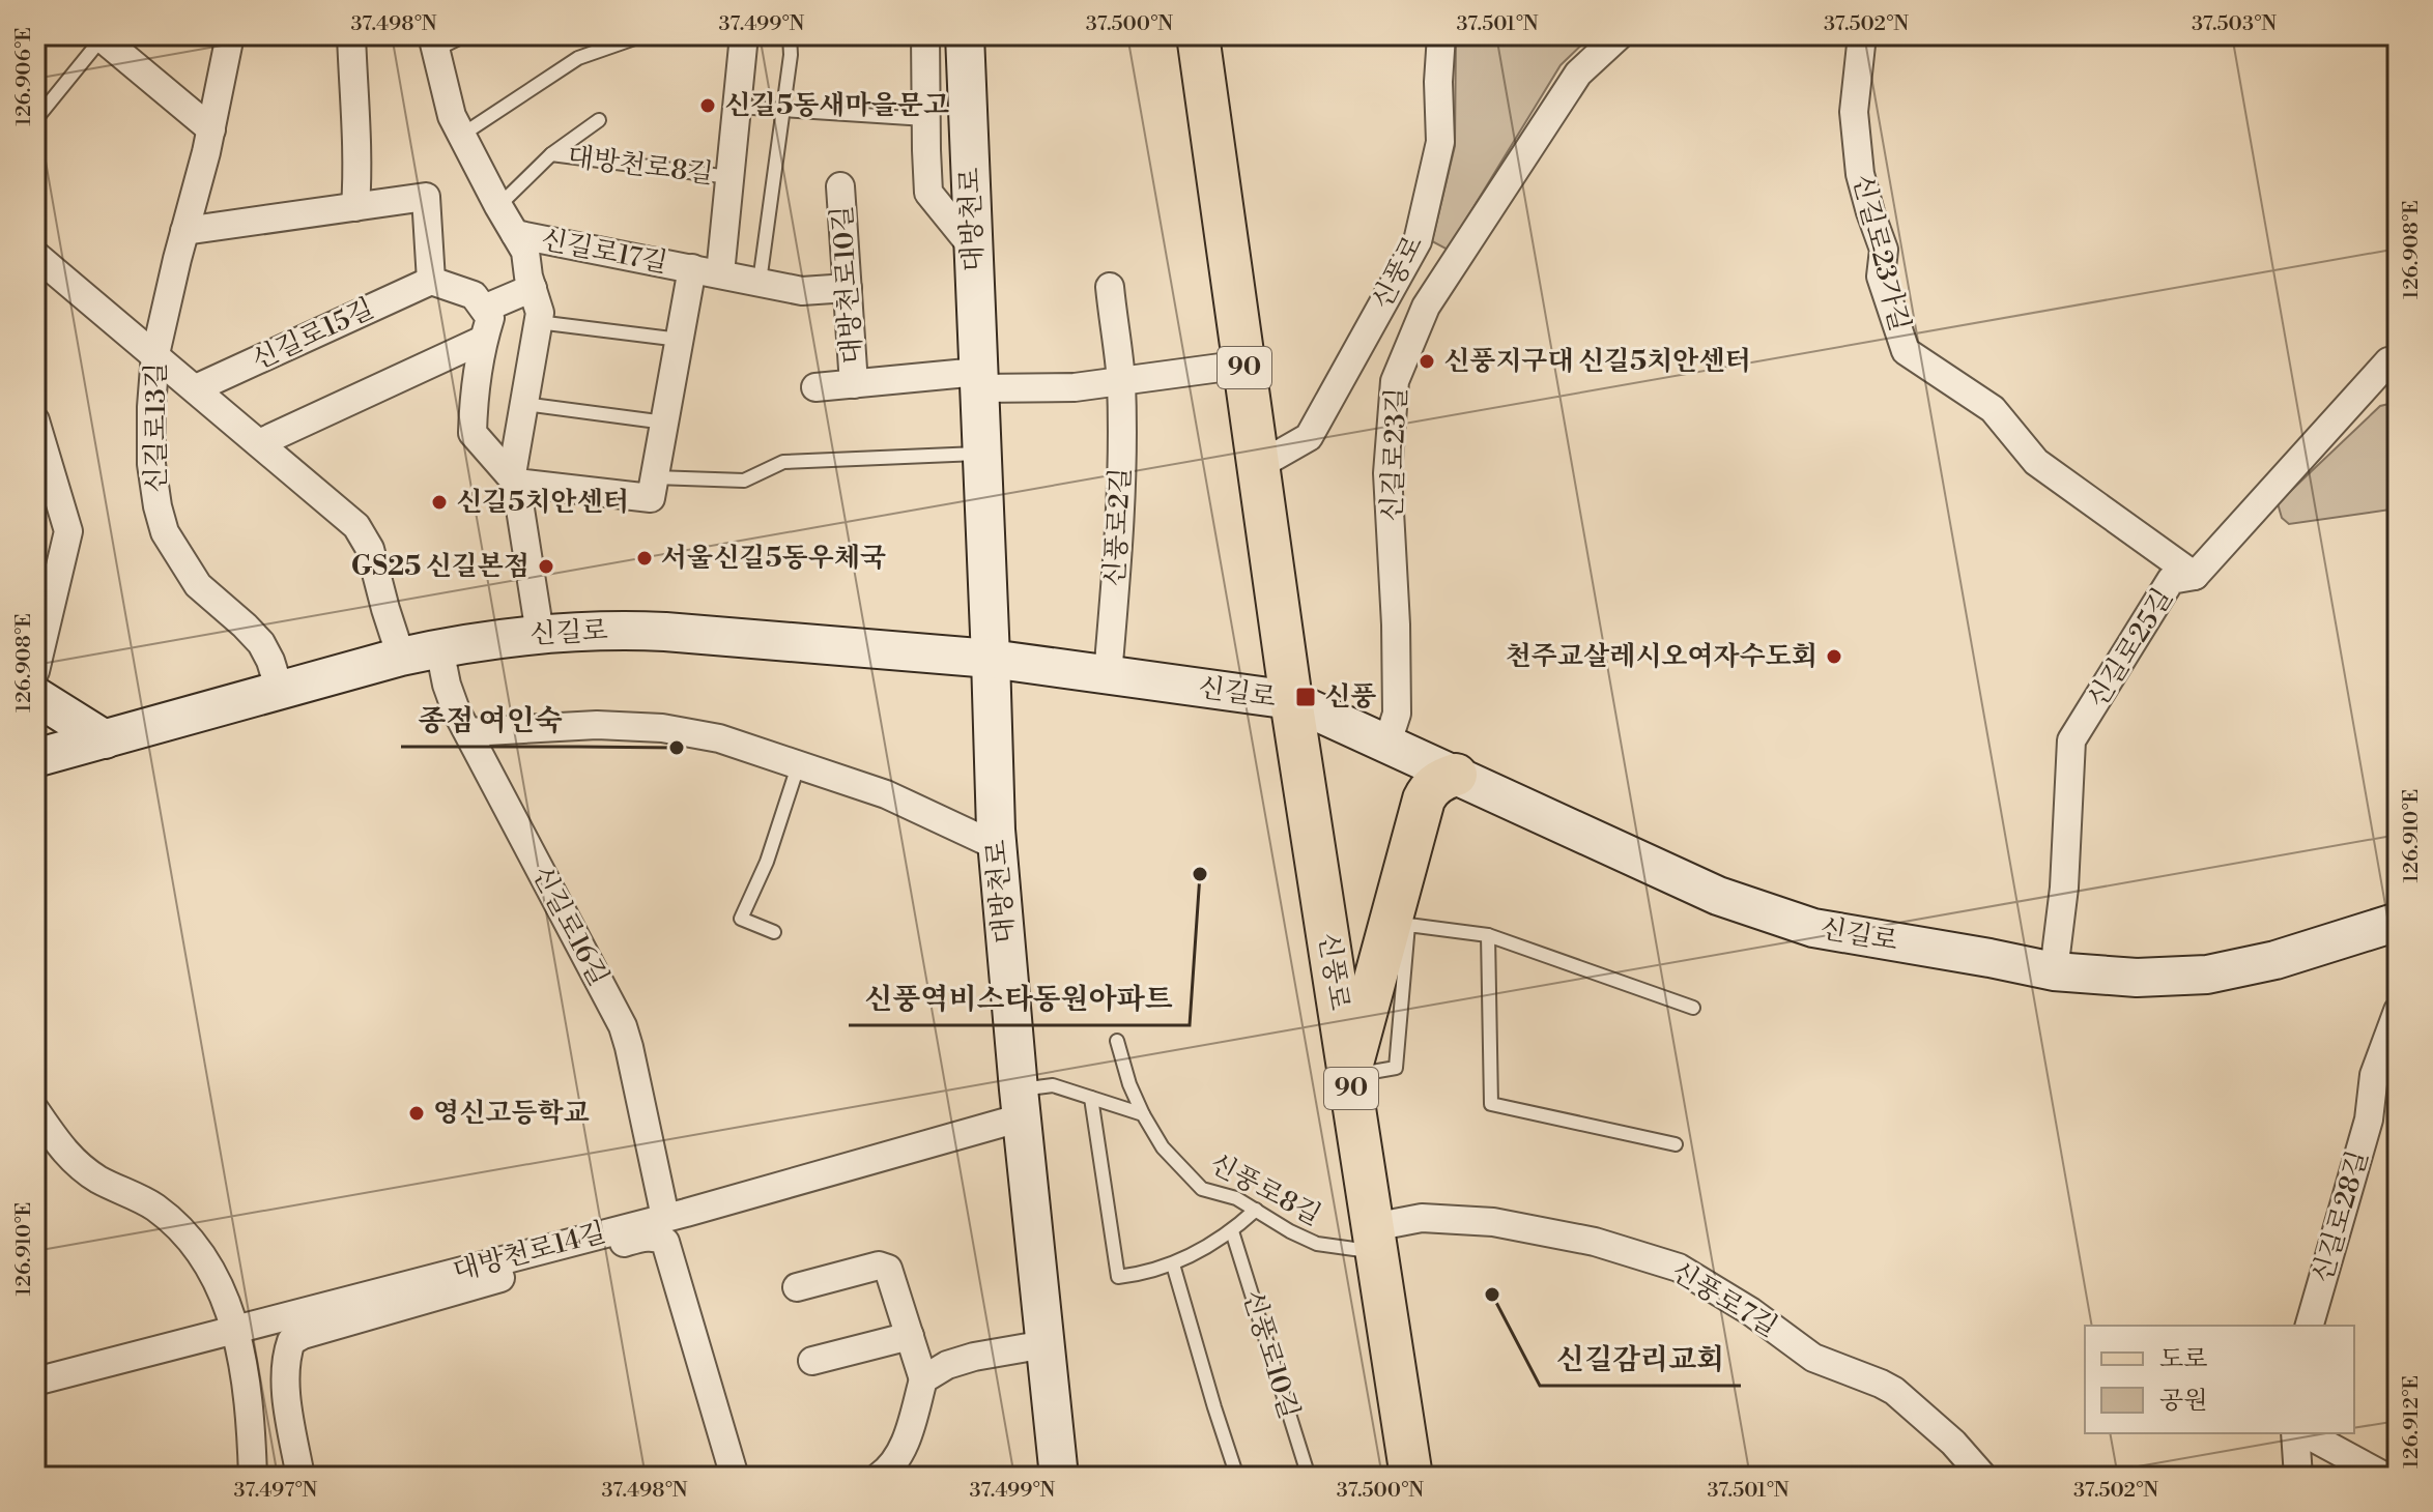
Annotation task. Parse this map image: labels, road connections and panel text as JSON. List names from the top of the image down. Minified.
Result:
{"streets":{"main road":["대방천로","신풍로","90","신길로"],"street":["대방천로8길","신길로17길","신길로23가길","대방천로10길","신길로15길","신길로13길","신길로23길","신풍로2길","신길로25길","신길로16길","신길로28길","대방천로14길","신풍로7길"],"lane":["신풍로8길","신풍로10길"]},"crossings":[["대방천로8길","신길로17길"],["대방천로","대방천로10길"],["대방천로","신길로"],["대방천로","대방천로14길"],["신길로17길","대방천로10길"],["신길로17길","신길로"],["신길로23가길","신길로25길"],["신풍로","신길로"],["신풍로","신풍로8길"],["신풍로","신풍로7길"],["신길로13길","신길로"],["신길로23길","신길로"],["신풍로2길","신길로"],["신길로","신길로25길"],["신길로","신길로16길"],["신길로16길","대방천로14길"],["신풍로8길","신풍로7길"]],"places":{"other":["신길5동새마을문고","신풍지구대 신길5치안센터","신길5치안센터","서울신길5동우체국","GS25 신길본점","천주교살레시오여자수도회","종점 여인숙","신풍역비스타동원아파트","영신고등학교","신길감리교회"],"transit":["신풍"]},"legend":["도로","공원"],"coordinates":["37.498°N","37.499°N","37.500°N","37.501°N","37.502°N","37.503°N","126.906°E","126.908°E","126.910°E","126.912°E","37.497°N"]}
